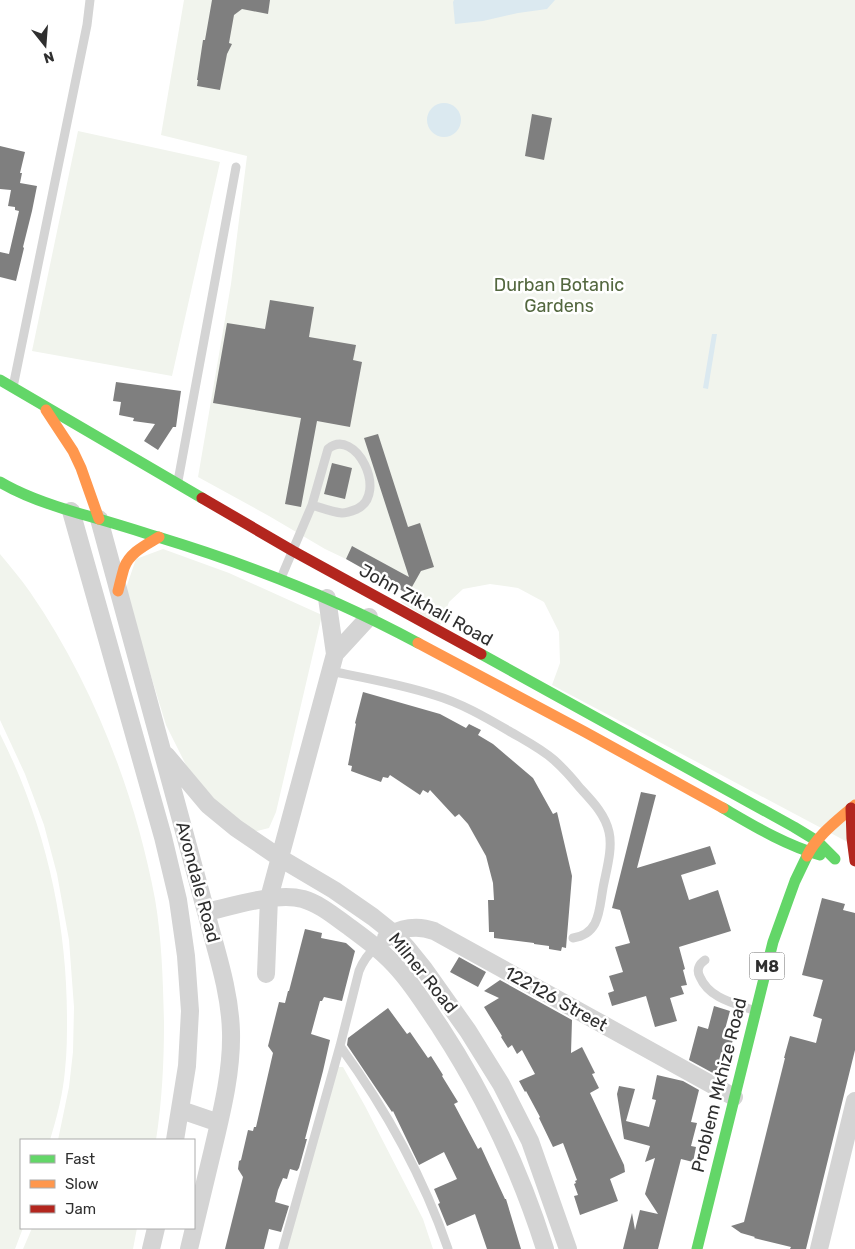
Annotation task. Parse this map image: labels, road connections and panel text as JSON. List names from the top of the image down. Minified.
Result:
{"streets":{"main road":["John Zikhali Road","M8","Problem Mkhize Road"],"street":["Avondale Road","Milner Road","122126 Street"]},"crossings":[["John Zikhali Road","Avondale Road"],["John Zikhali Road","Problem Mkhize Road"],["Avondale Road","Milner Road"],["Milner Road","122126 Street"],["122126 Street","Problem Mkhize Road"]],"parks":["Durban Botanic Gardens"],"legend":["Fast","Slow","Jam"],"north":"bottom"}
